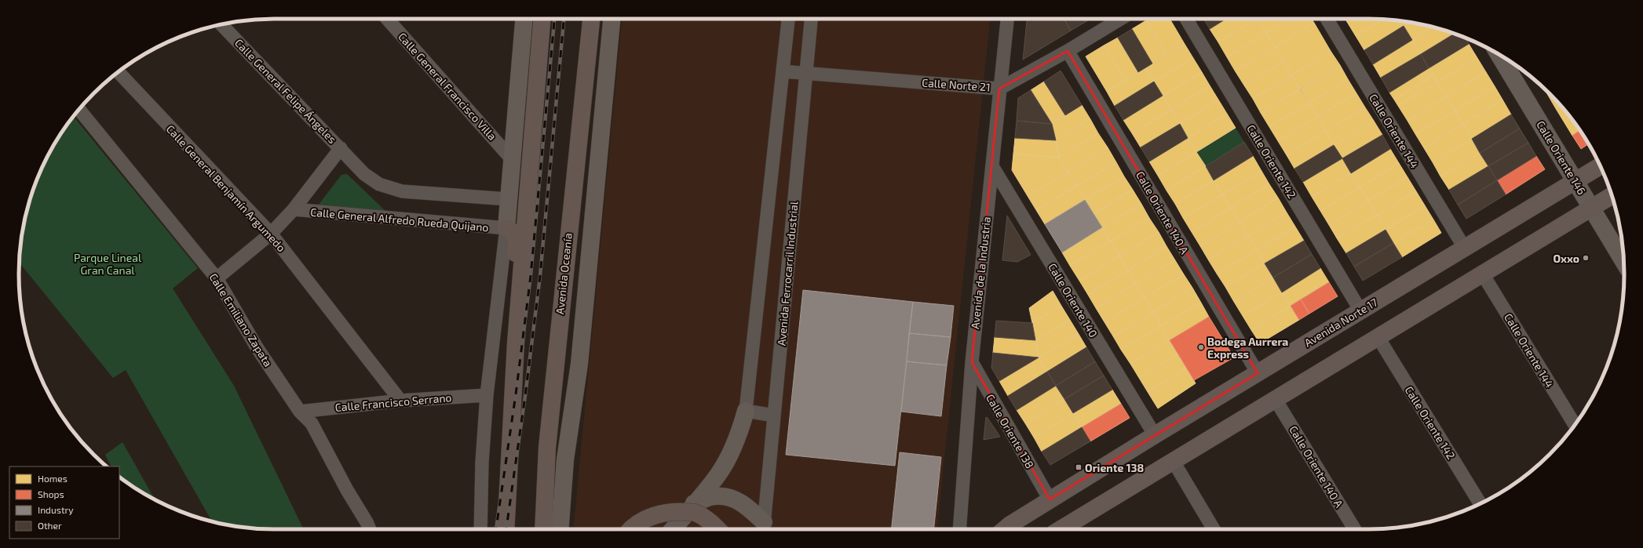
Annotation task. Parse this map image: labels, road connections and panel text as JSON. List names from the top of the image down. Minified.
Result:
{"streets":{"highway":["Avenida Oceanía"],"main road":["Calle Oriente 146","Avenida Norte 17"],"street":["Calle Norte 21","Calle General Francisco Villa","Calle General Felipe Ángeles","Calle Oriente 144","Calle Oriente 142","Calle General Benjamín Argumedo","Calle Oriente 140 A","Calle General Alfredo Rueda Quijano","Avenida de la Industria","Avenida Ferrocarril Industrial","Calle Oriente 140","Calle Emiliano Zapata","Calle Francisco Serrano","Calle Oriente 138"]},"crossings":[["Calle Norte 21","Calle Oriente 140 A"],["Calle Norte 21","Avenida de la Industria"],["Calle Norte 21","Avenida Ferrocarril Industrial"],["Calle General Felipe Ángeles","Calle General Alfredo Rueda Quijano"],["Calle Oriente 144","Avenida Norte 17"],["Calle Oriente 146","Avenida Norte 17"],["Calle Oriente 142","Avenida Norte 17"],["Calle General Benjamín Argumedo","Calle General Alfredo Rueda Quijano"],["Calle General Benjamín Argumedo","Calle Francisco Serrano"],["Calle Oriente 140 A","Avenida Norte 17"],["Calle General Alfredo Rueda Quijano","Calle Emiliano Zapata"],["Avenida de la Industria","Calle Oriente 140"],["Avenida de la Industria","Calle Oriente 138"],["Calle Oriente 140","Avenida Norte 17"],["Calle Emiliano Zapata","Calle Francisco Serrano"],["Avenida Norte 17","Calle Oriente 138"]],"parks":["Parque Lineal Gran Canal"],"places":{"other":["Oxxo","Bodega Aurrera Express"],"transit":["Oriente 138"]},"legend":["Homes","Shops","Industry","Other"]}
